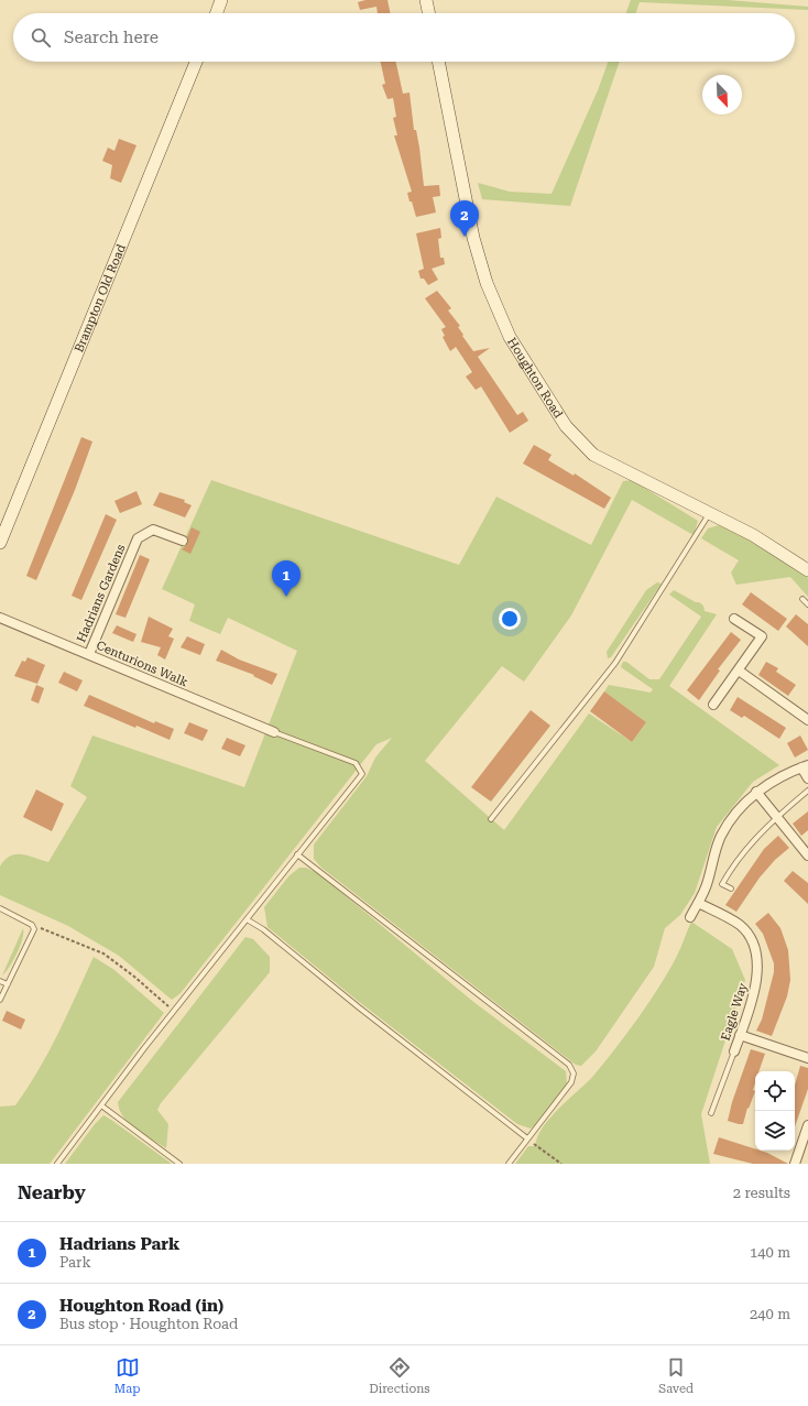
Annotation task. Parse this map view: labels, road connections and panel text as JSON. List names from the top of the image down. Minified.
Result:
{"streets":{"street":["Brampton Old Road","Houghton Road","Hadrians Gardens","Centurions Walk","Eagle Way"]},"crossings":[["Hadrians Gardens","Centurions Walk"]],"north":"bottom right","page":{"search":"Search here","pins":["2","1"],"heading":["Nearby","2 results"],"list":[{"mark":"1","name":"Hadrians Park","note":"Park","value":"140 m"},{"mark":"2","name":"Houghton Road (in)","note":"Bus stop · Houghton Road","value":"240 m"}],"nav":["Map","Directions","Saved"]}}
